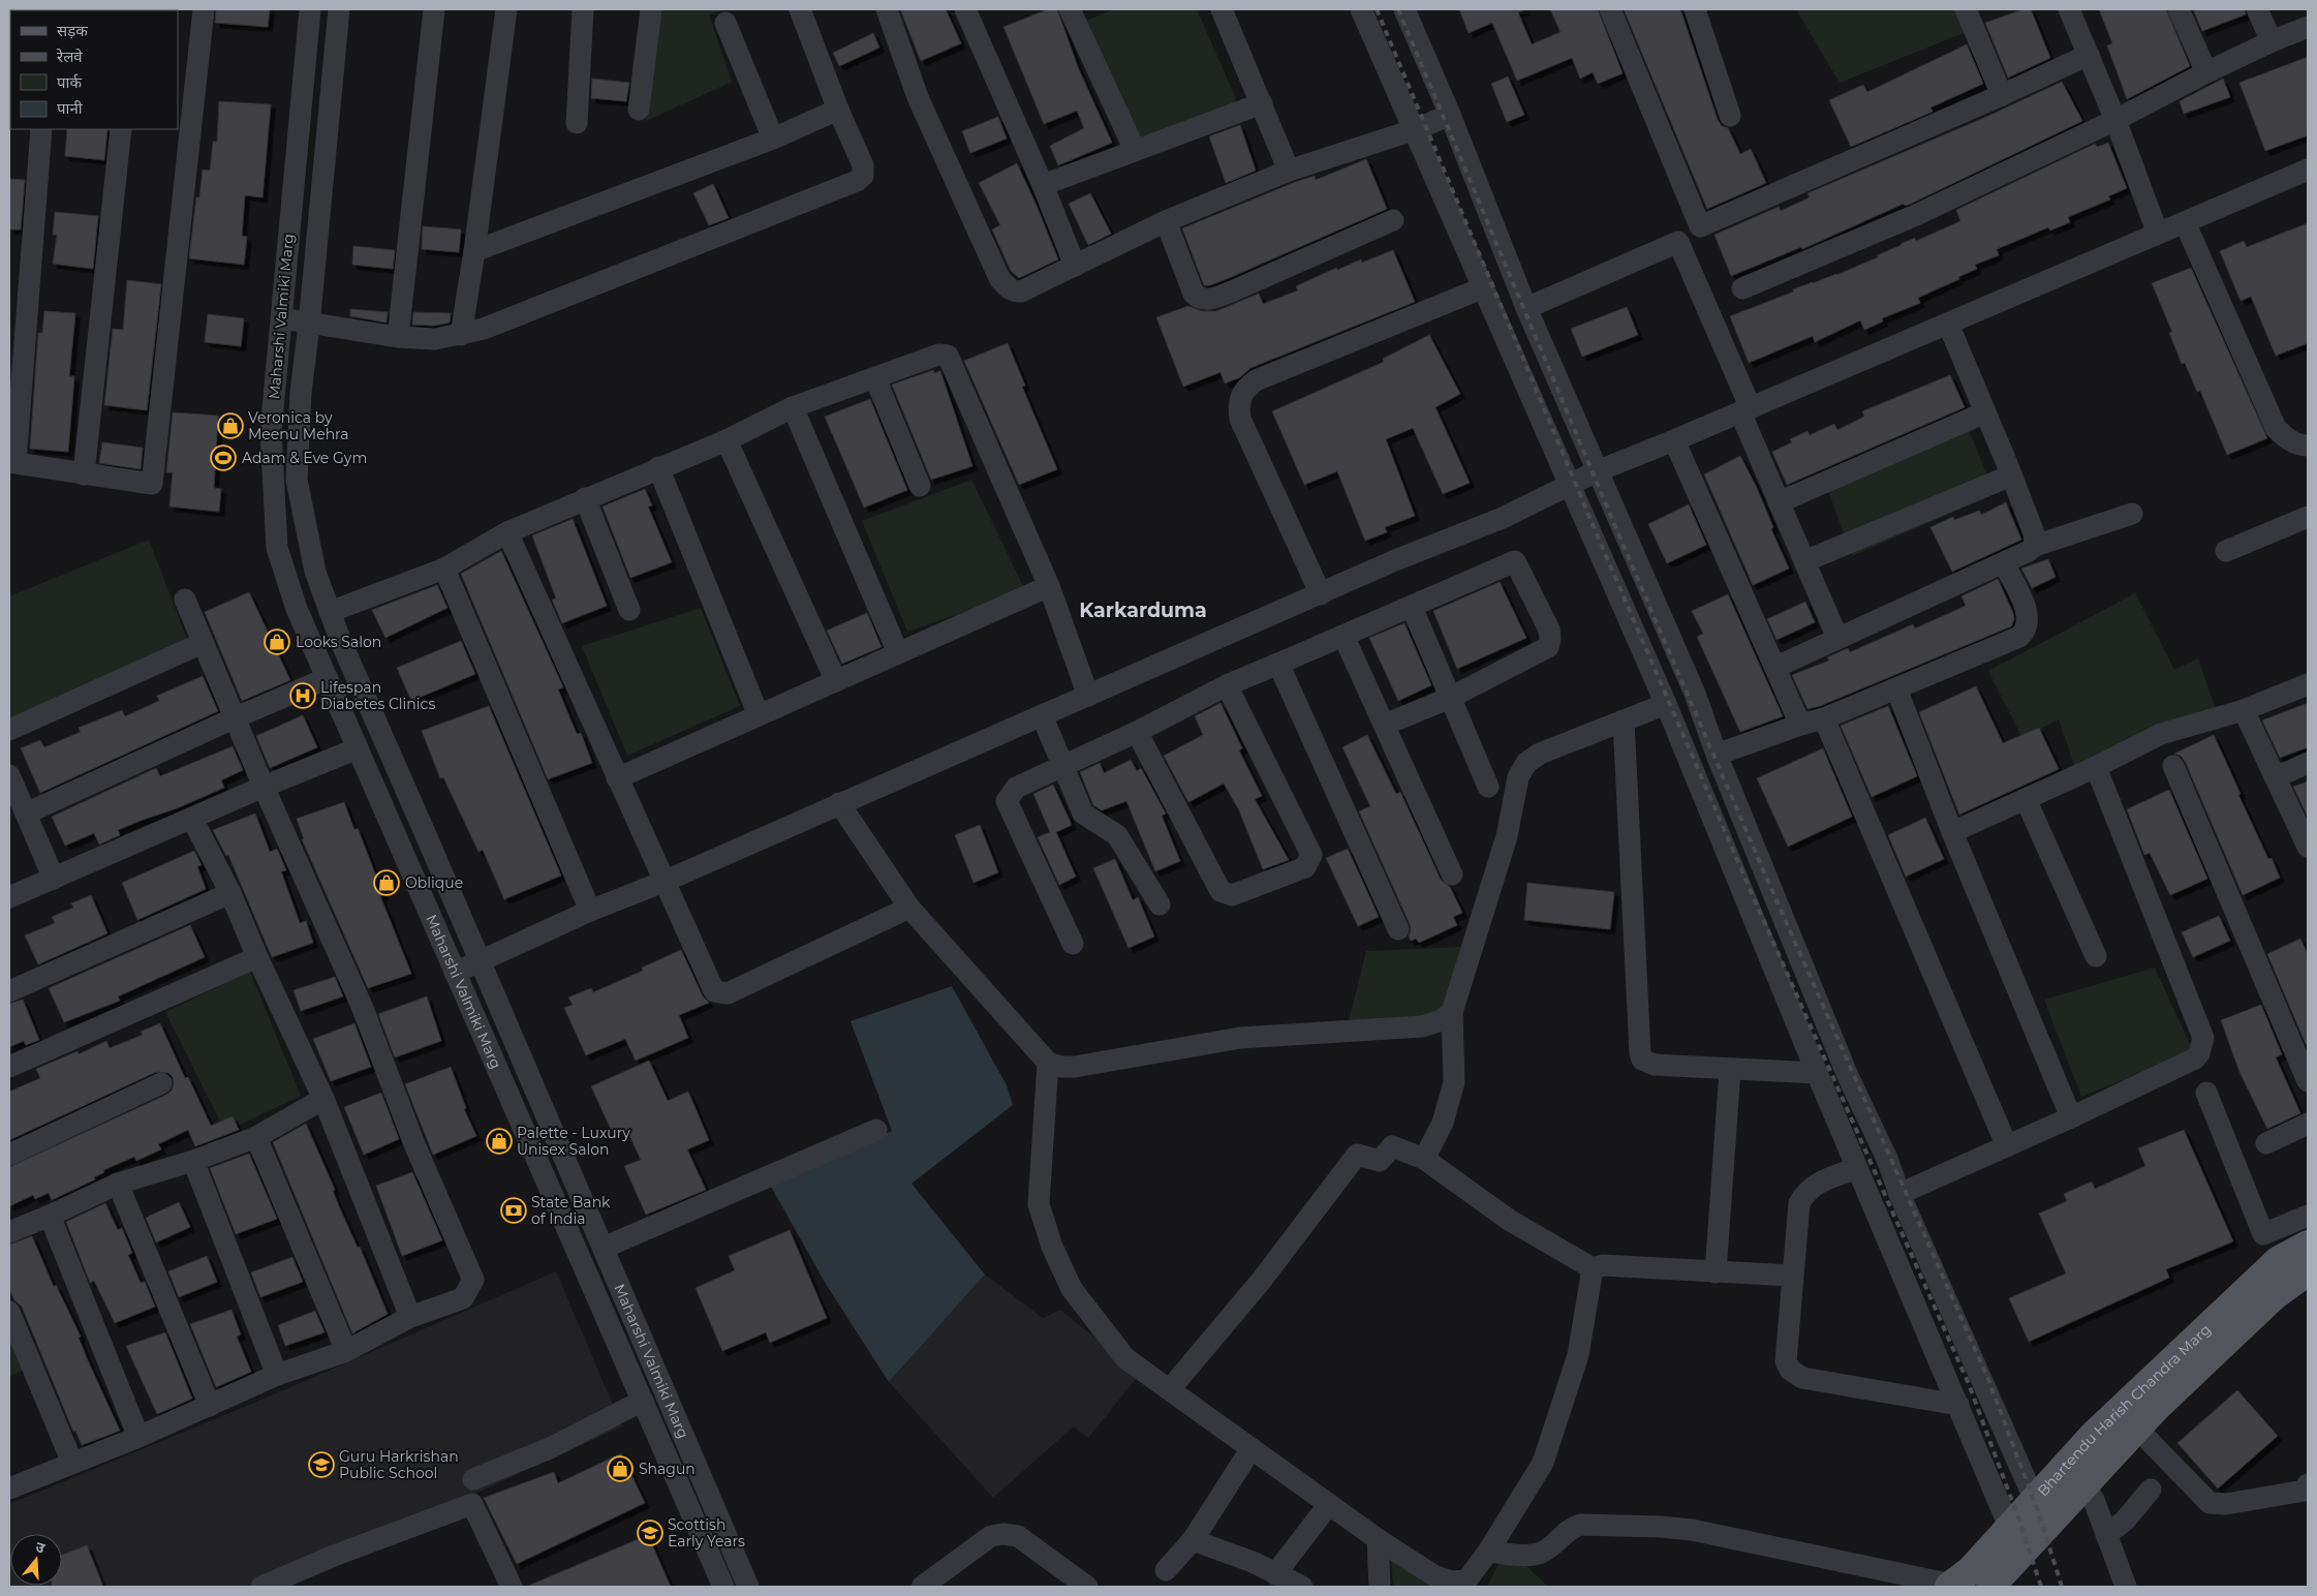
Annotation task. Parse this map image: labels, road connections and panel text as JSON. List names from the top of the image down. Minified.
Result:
{"streets":{"main road":["Bhartendu Harish Chandra Marg"],"street":["Maharshi Valmiki Marg"]},"districts":["Karkarduma"],"places":{"shop":["Veronica by Meenu Mehra","Looks Salon","Oblique","Palette - Luxury Unisex Salon","Shagun"],"sports":["Adam & Eve Gym"],"hospital":["Lifespan Diabetes Clinics"],"bank":["State Bank of India"],"school or university":["Guru Harkrishan Public School","Scottish Early Years"]},"legend":["सड़क","रेलवे","पार्क","पानी"],"north":"top"}
